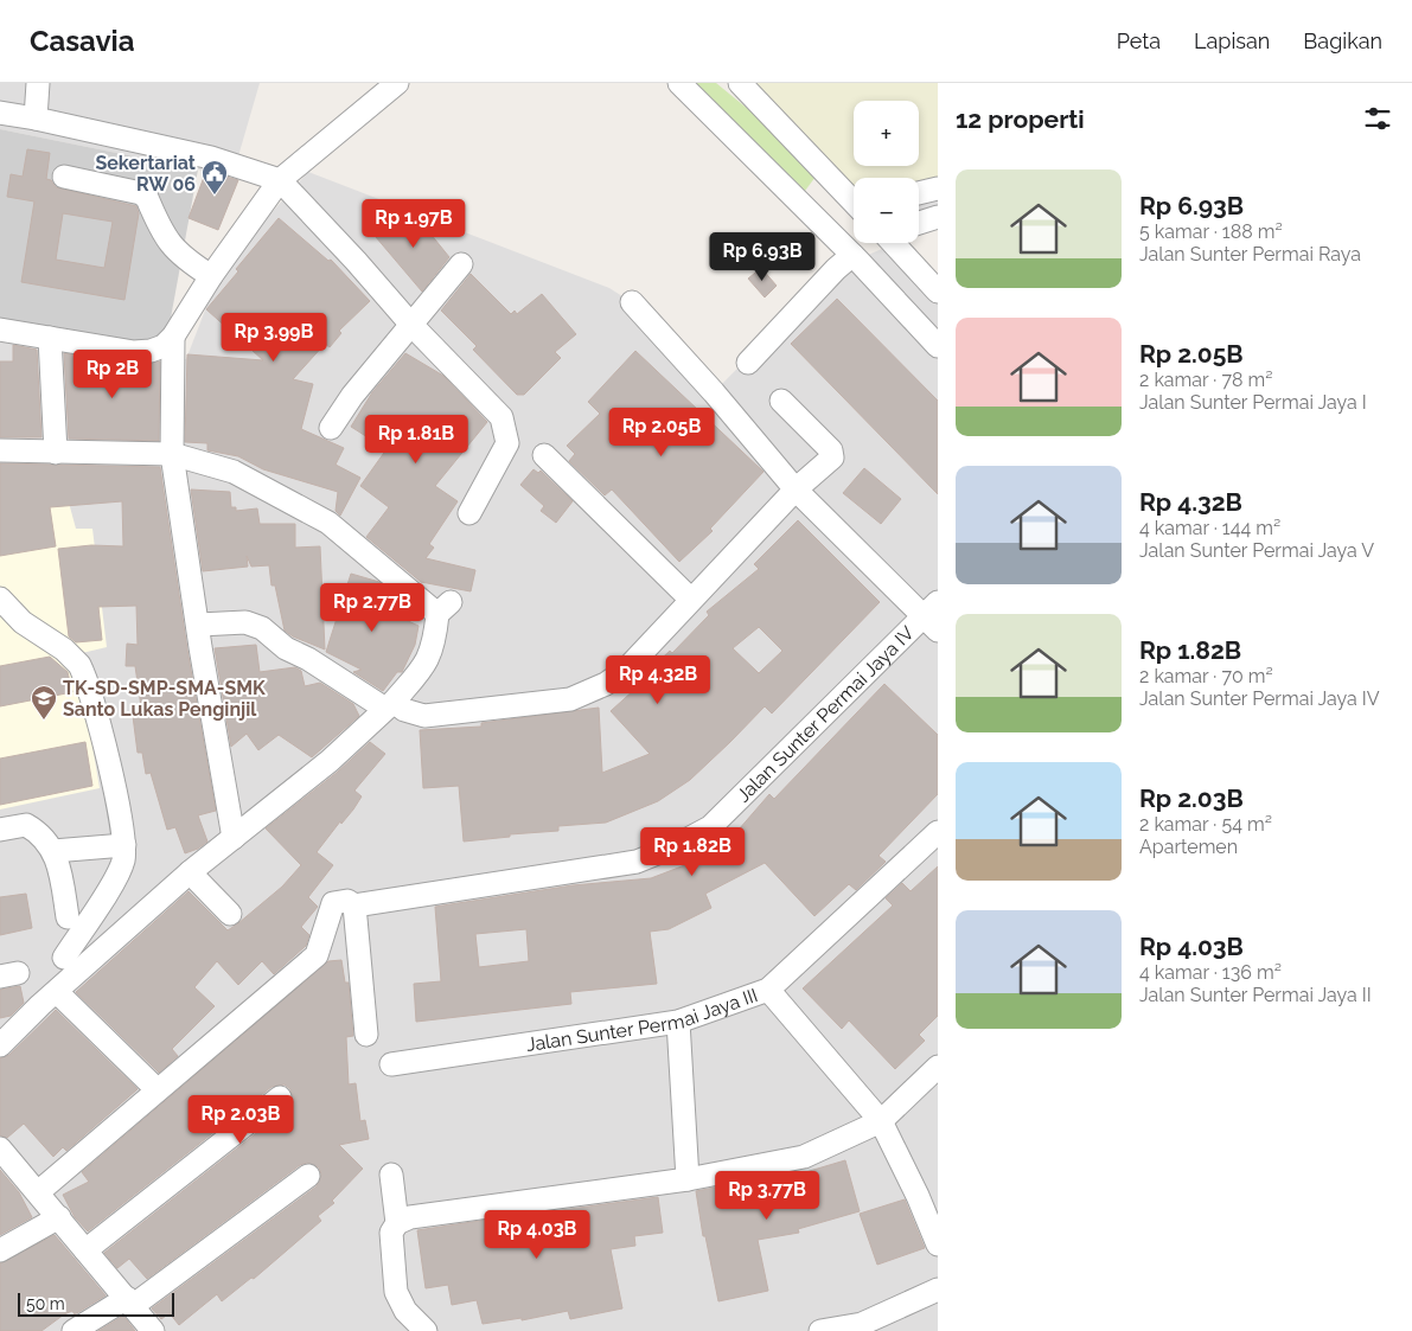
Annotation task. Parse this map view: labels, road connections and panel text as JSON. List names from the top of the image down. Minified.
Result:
{"streets":{"street":["Jalan Sunter Permai Jaya IV","Jalan Sunter Permai Jaya III"]},"places":{"public building":["Sekertariat RW 06"],"school or university":["TK-SD-SMP-SMA-SMK Santo Lukas Penginjil"]},"scale_bar":"50 m","page":{"header":"Casavia","nav":["Peta","Lapisan","Bagikan"],"heading":"12 properti","map_buttons":["+","−"],"list":[{"name":"Rp 6.93B","note":"5 kamar · 188 m² · Jalan Sunter Permai Raya"},{"name":"Rp 2.05B","note":"2 kamar · 78 m² · Jalan Sunter Permai Jaya I"},{"name":"Rp 4.32B","note":"4 kamar · 144 m² · Jalan Sunter Permai Jaya V"},{"name":"Rp 1.82B","note":"2 kamar · 70 m² · Jalan Sunter Permai Jaya IV"},{"name":"Rp 2.03B","note":"2 kamar · 54 m² · Apartemen"},{"name":"Rp 4.03B","note":"4 kamar · 136 m² · Jalan Sunter Permai Jaya II"}],"price":["Rp 1.97B","Rp 6.93B","Rp 3.99B","Rp 2B","Rp 2.05B","Rp 1.81B","Rp 2.77B","Rp 4.32B","Rp 1.82B","Rp 2.03B","Rp 3.77B","Rp 4.03B"],"scale":"50 m"}}
